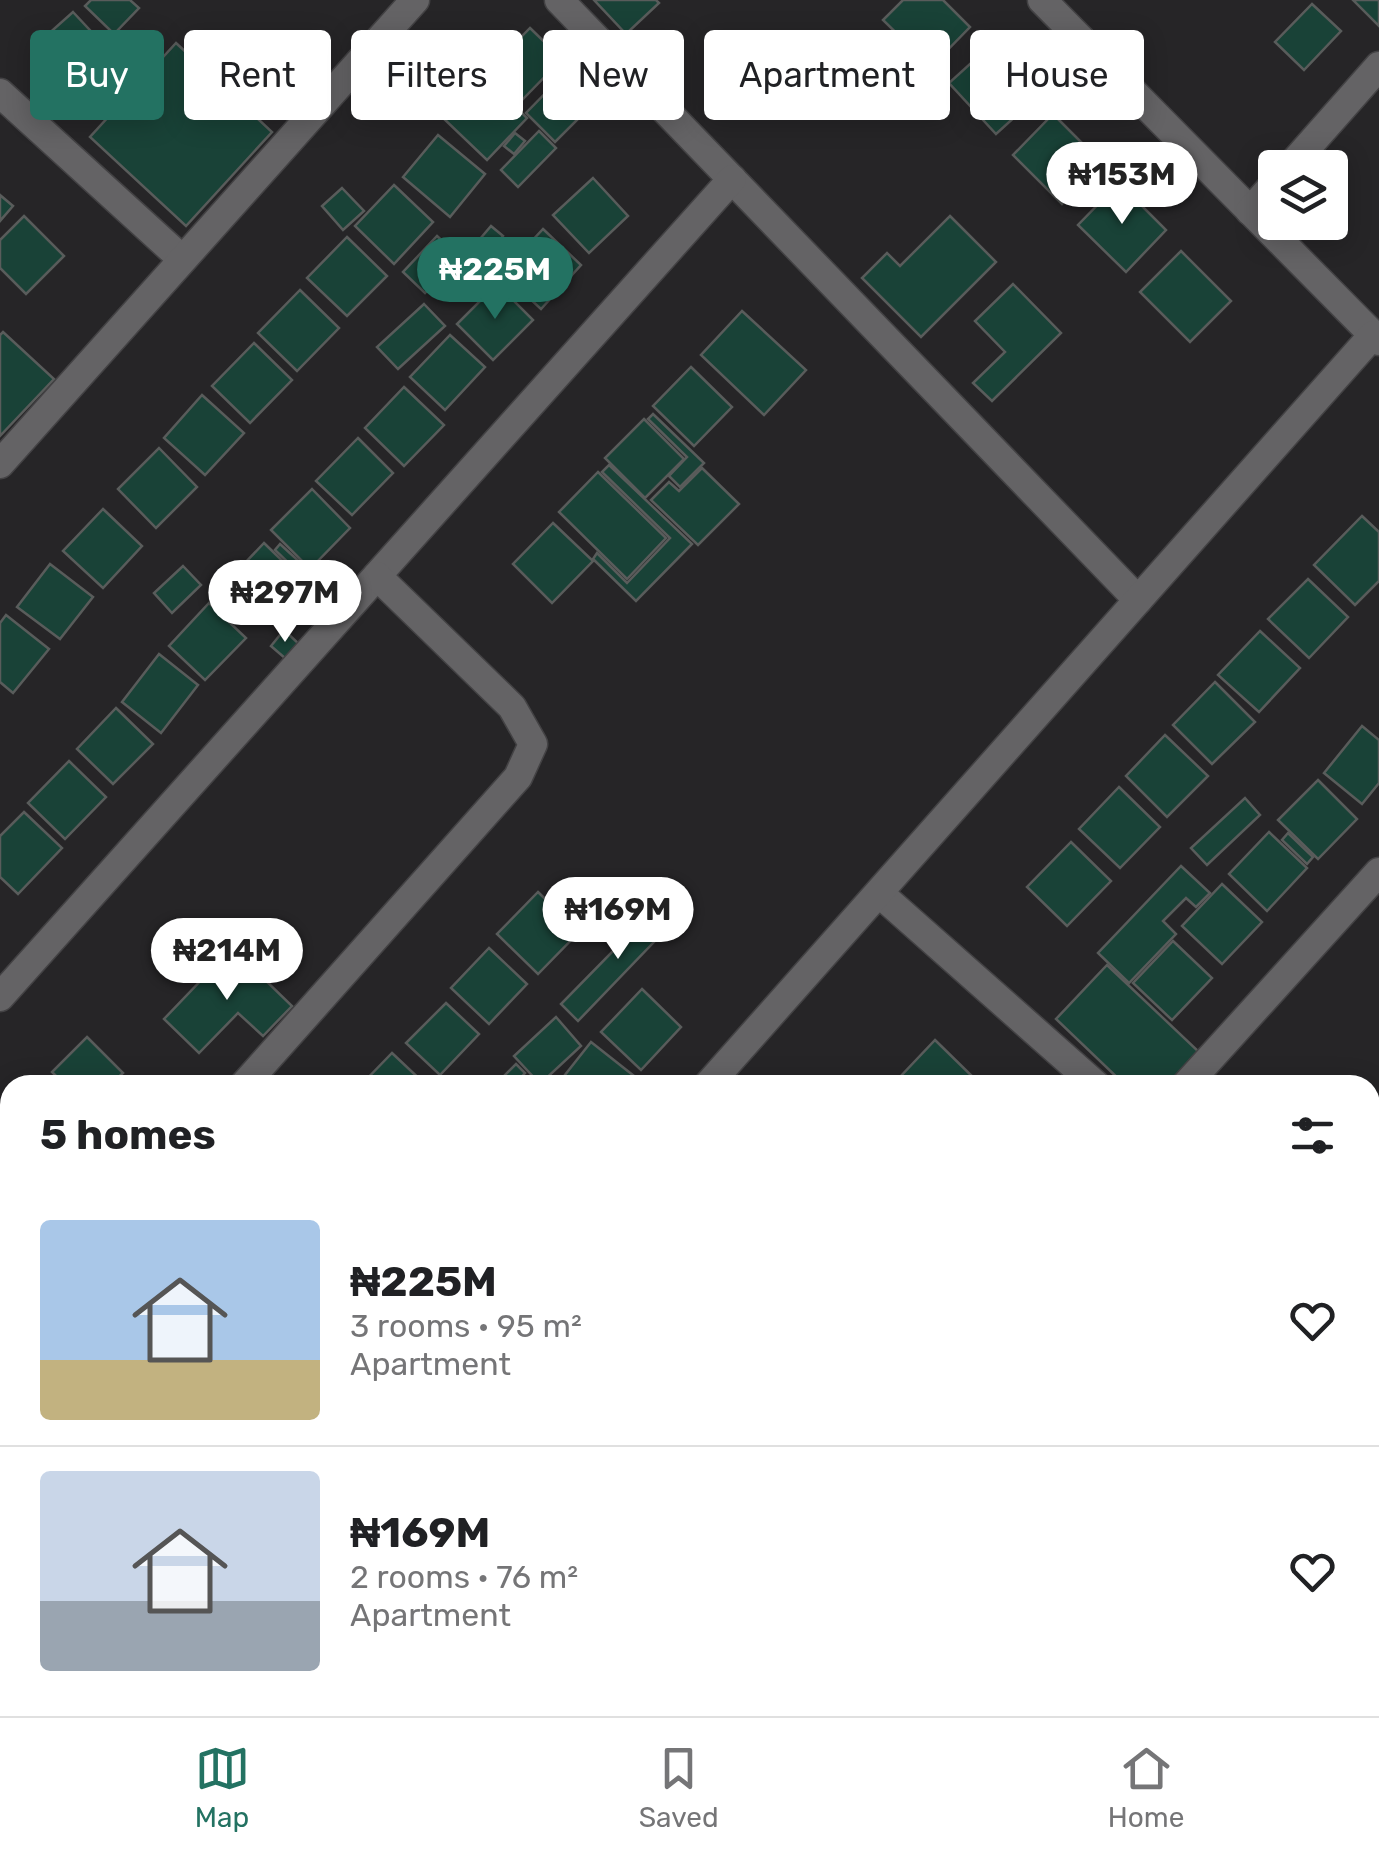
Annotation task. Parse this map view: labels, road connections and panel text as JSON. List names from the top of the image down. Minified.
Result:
{"page":{"chip":["Buy","Rent","Filters","New","Apartment","House"],"price":["₦153M","₦225M","₦297M","₦169M","₦214M"],"heading":"5 homes","list":[{"name":"₦225M","note":"3 rooms · 95 m² · Apartment"},{"name":"₦169M","note":"2 rooms · 76 m² · Apartment"}],"tabs":["Map","Saved","Home"]}}
